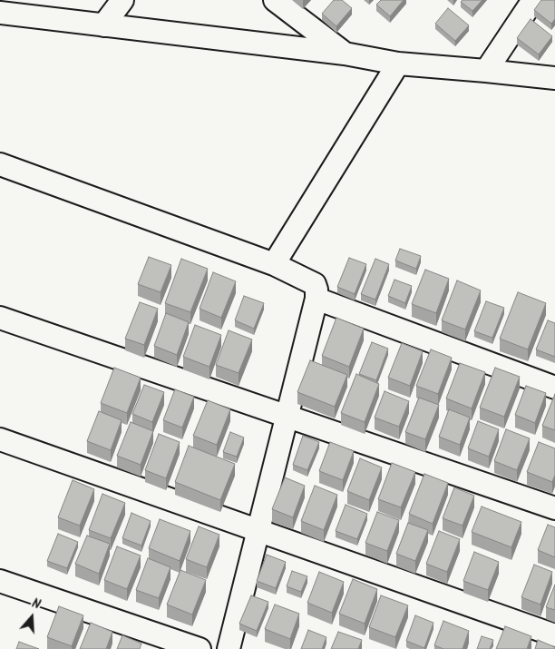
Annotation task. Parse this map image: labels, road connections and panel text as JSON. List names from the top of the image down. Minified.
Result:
{"north":"top"}
